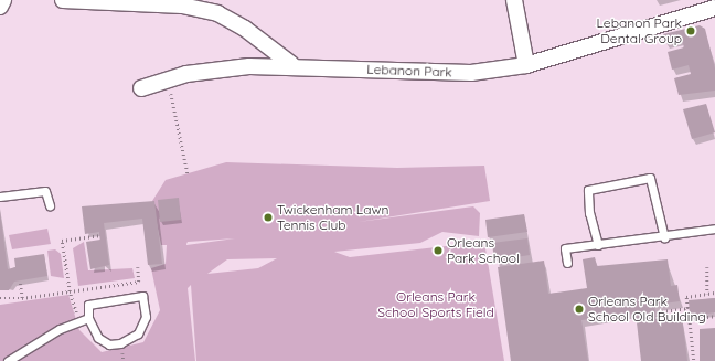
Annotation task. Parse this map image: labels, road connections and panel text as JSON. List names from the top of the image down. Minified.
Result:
{"streets":{"street":["Lebanon Park"]},"parks":["Orleans Park School Sports Field"],"places":["Lebanon Park Dental Group","Twickenham Lawn Tennis Club","Orleans Park School","Orleans Park School Old Building"]}
